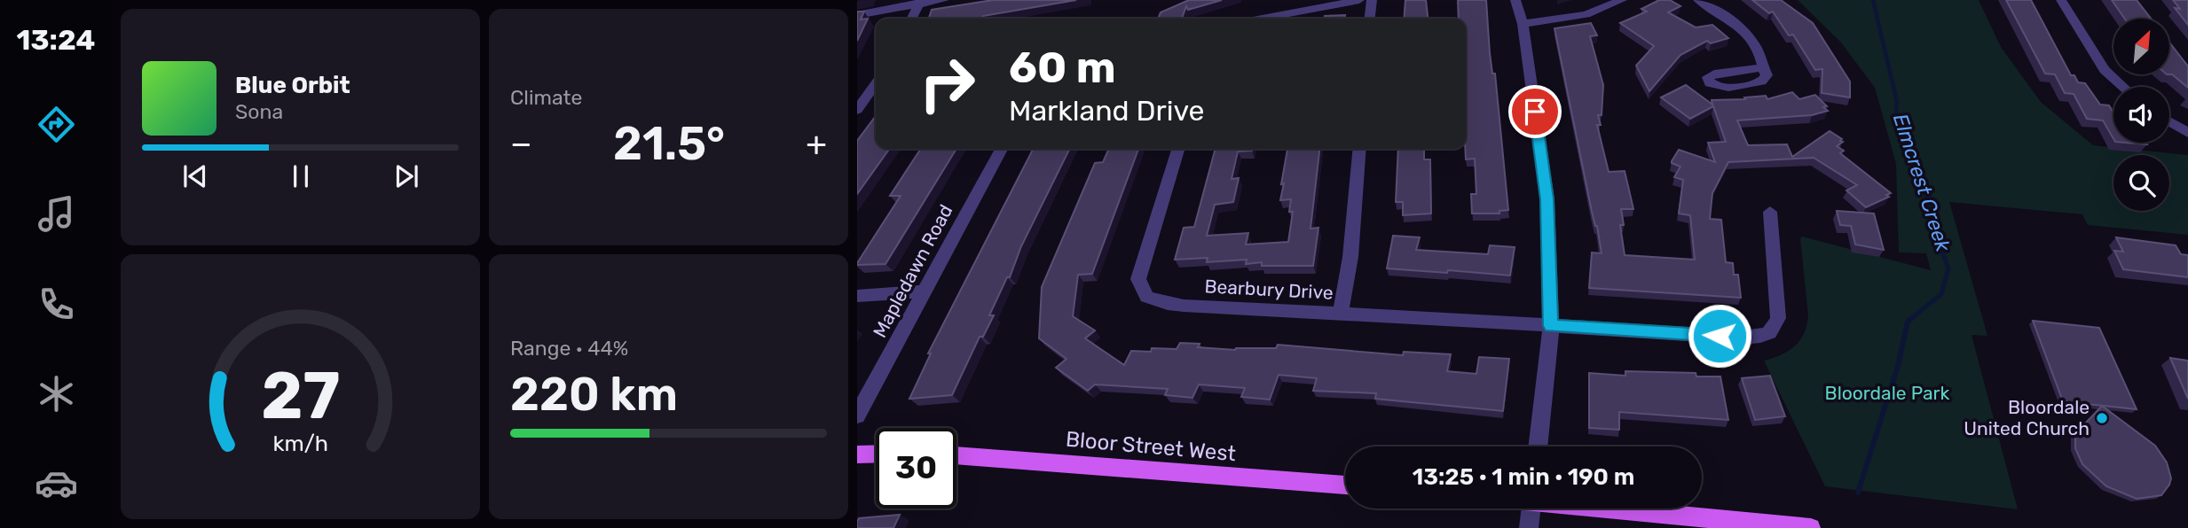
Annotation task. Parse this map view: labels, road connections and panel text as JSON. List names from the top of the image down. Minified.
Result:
{"streets":{"main road":["Bloor Street West"],"street":["Mapledawn Road","Bearbury Drive"]},"water":["Elmcrest Creek"],"parks":["Bloordale Park"],"places":["Bloordale United Church"],"north":"top right","page":{"tabs":"13:24","tile":["Climate",["Range · 44%","220 km"]],"turn":["60 m","Markland Drive"],"song":["Blue Orbit","Sona"],"heat":["−","21.5°","+"],"limit":"30","trip":"13:25 · 1 min · 190 m","gauge":["27","km/h"]}}
